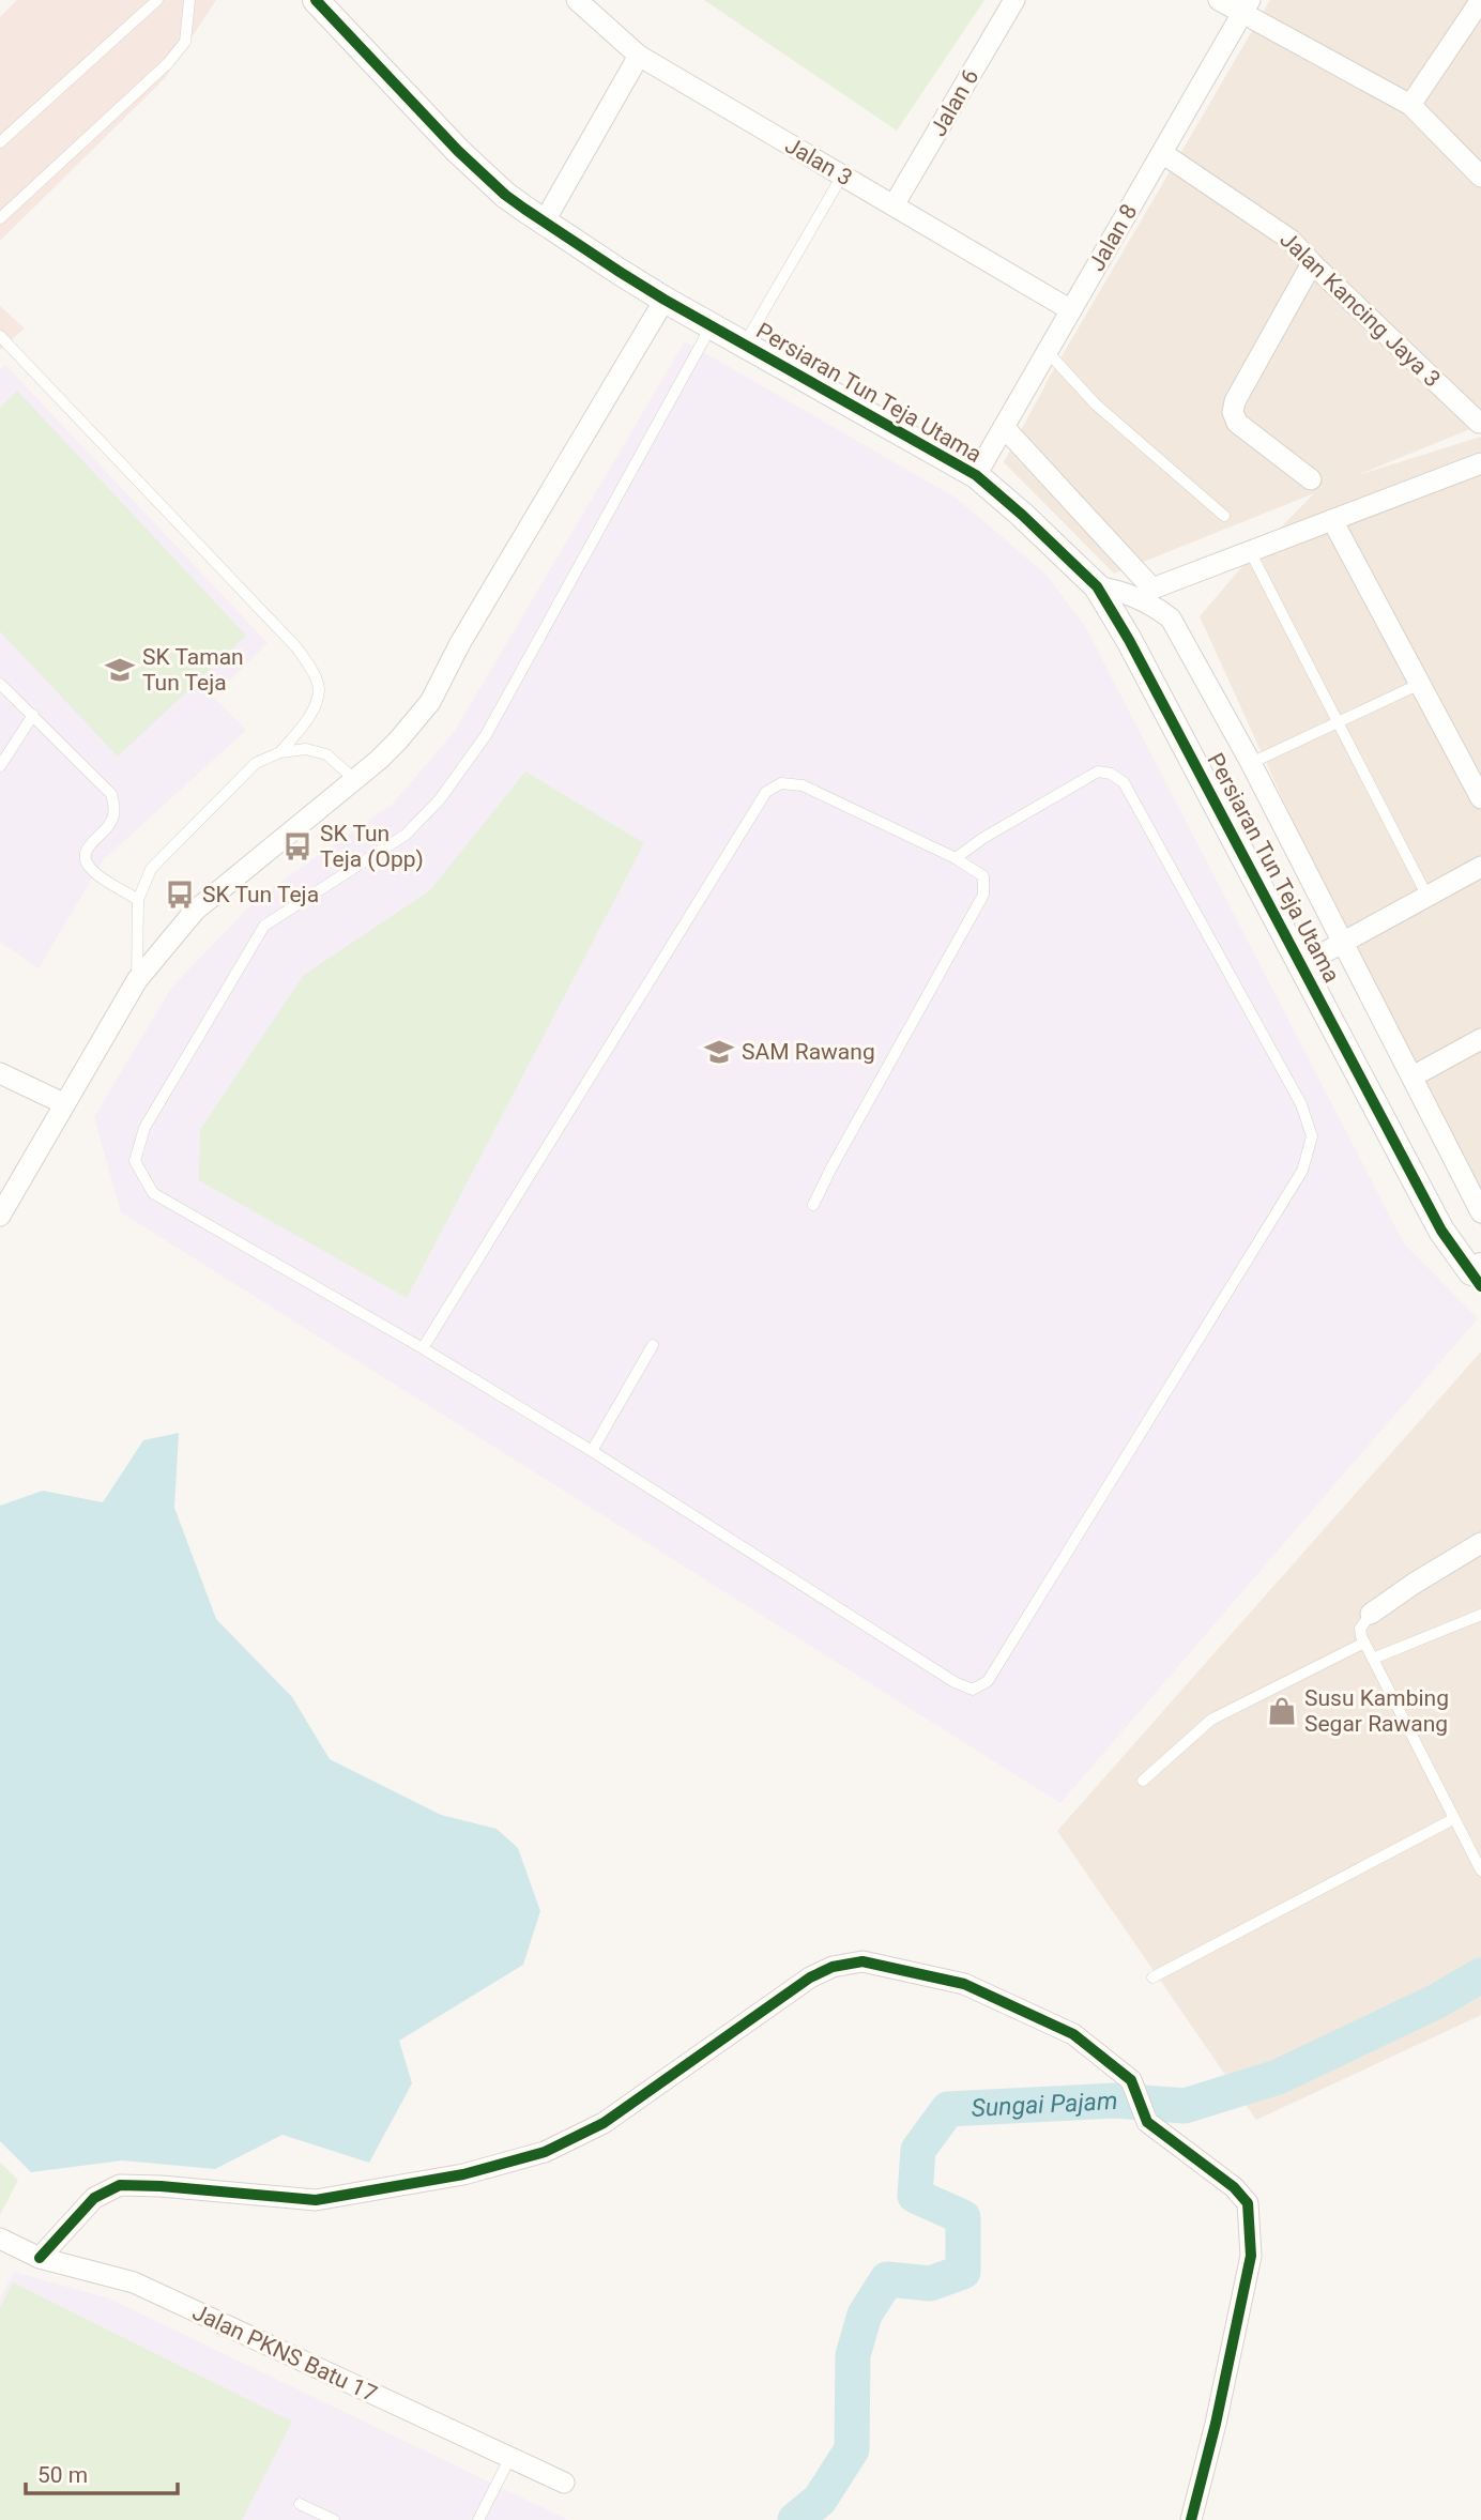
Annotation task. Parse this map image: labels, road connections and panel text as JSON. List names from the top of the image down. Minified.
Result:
{"streets":{"street":["Jalan 6","Jalan 3","Jalan 8","Jalan Kancing Jaya 3","Persiaran Tun Teja Utama","Jalan PKNS Batu 17"]},"crossings":[["Jalan 6","Jalan 3"],["Jalan 3","Jalan 8"],["Jalan 8","Jalan Kancing Jaya 3"],["Jalan 8","Persiaran Tun Teja Utama"]],"water":["Sungai Pajam"],"places":{"school or university":["SK Taman Tun Teja","SAM Rawang"],"bus stop":["SK Tun Teja (Opp)","SK Tun Teja"],"shop":["Susu Kambing Segar Rawang"]},"scale_bar":"50 m"}
